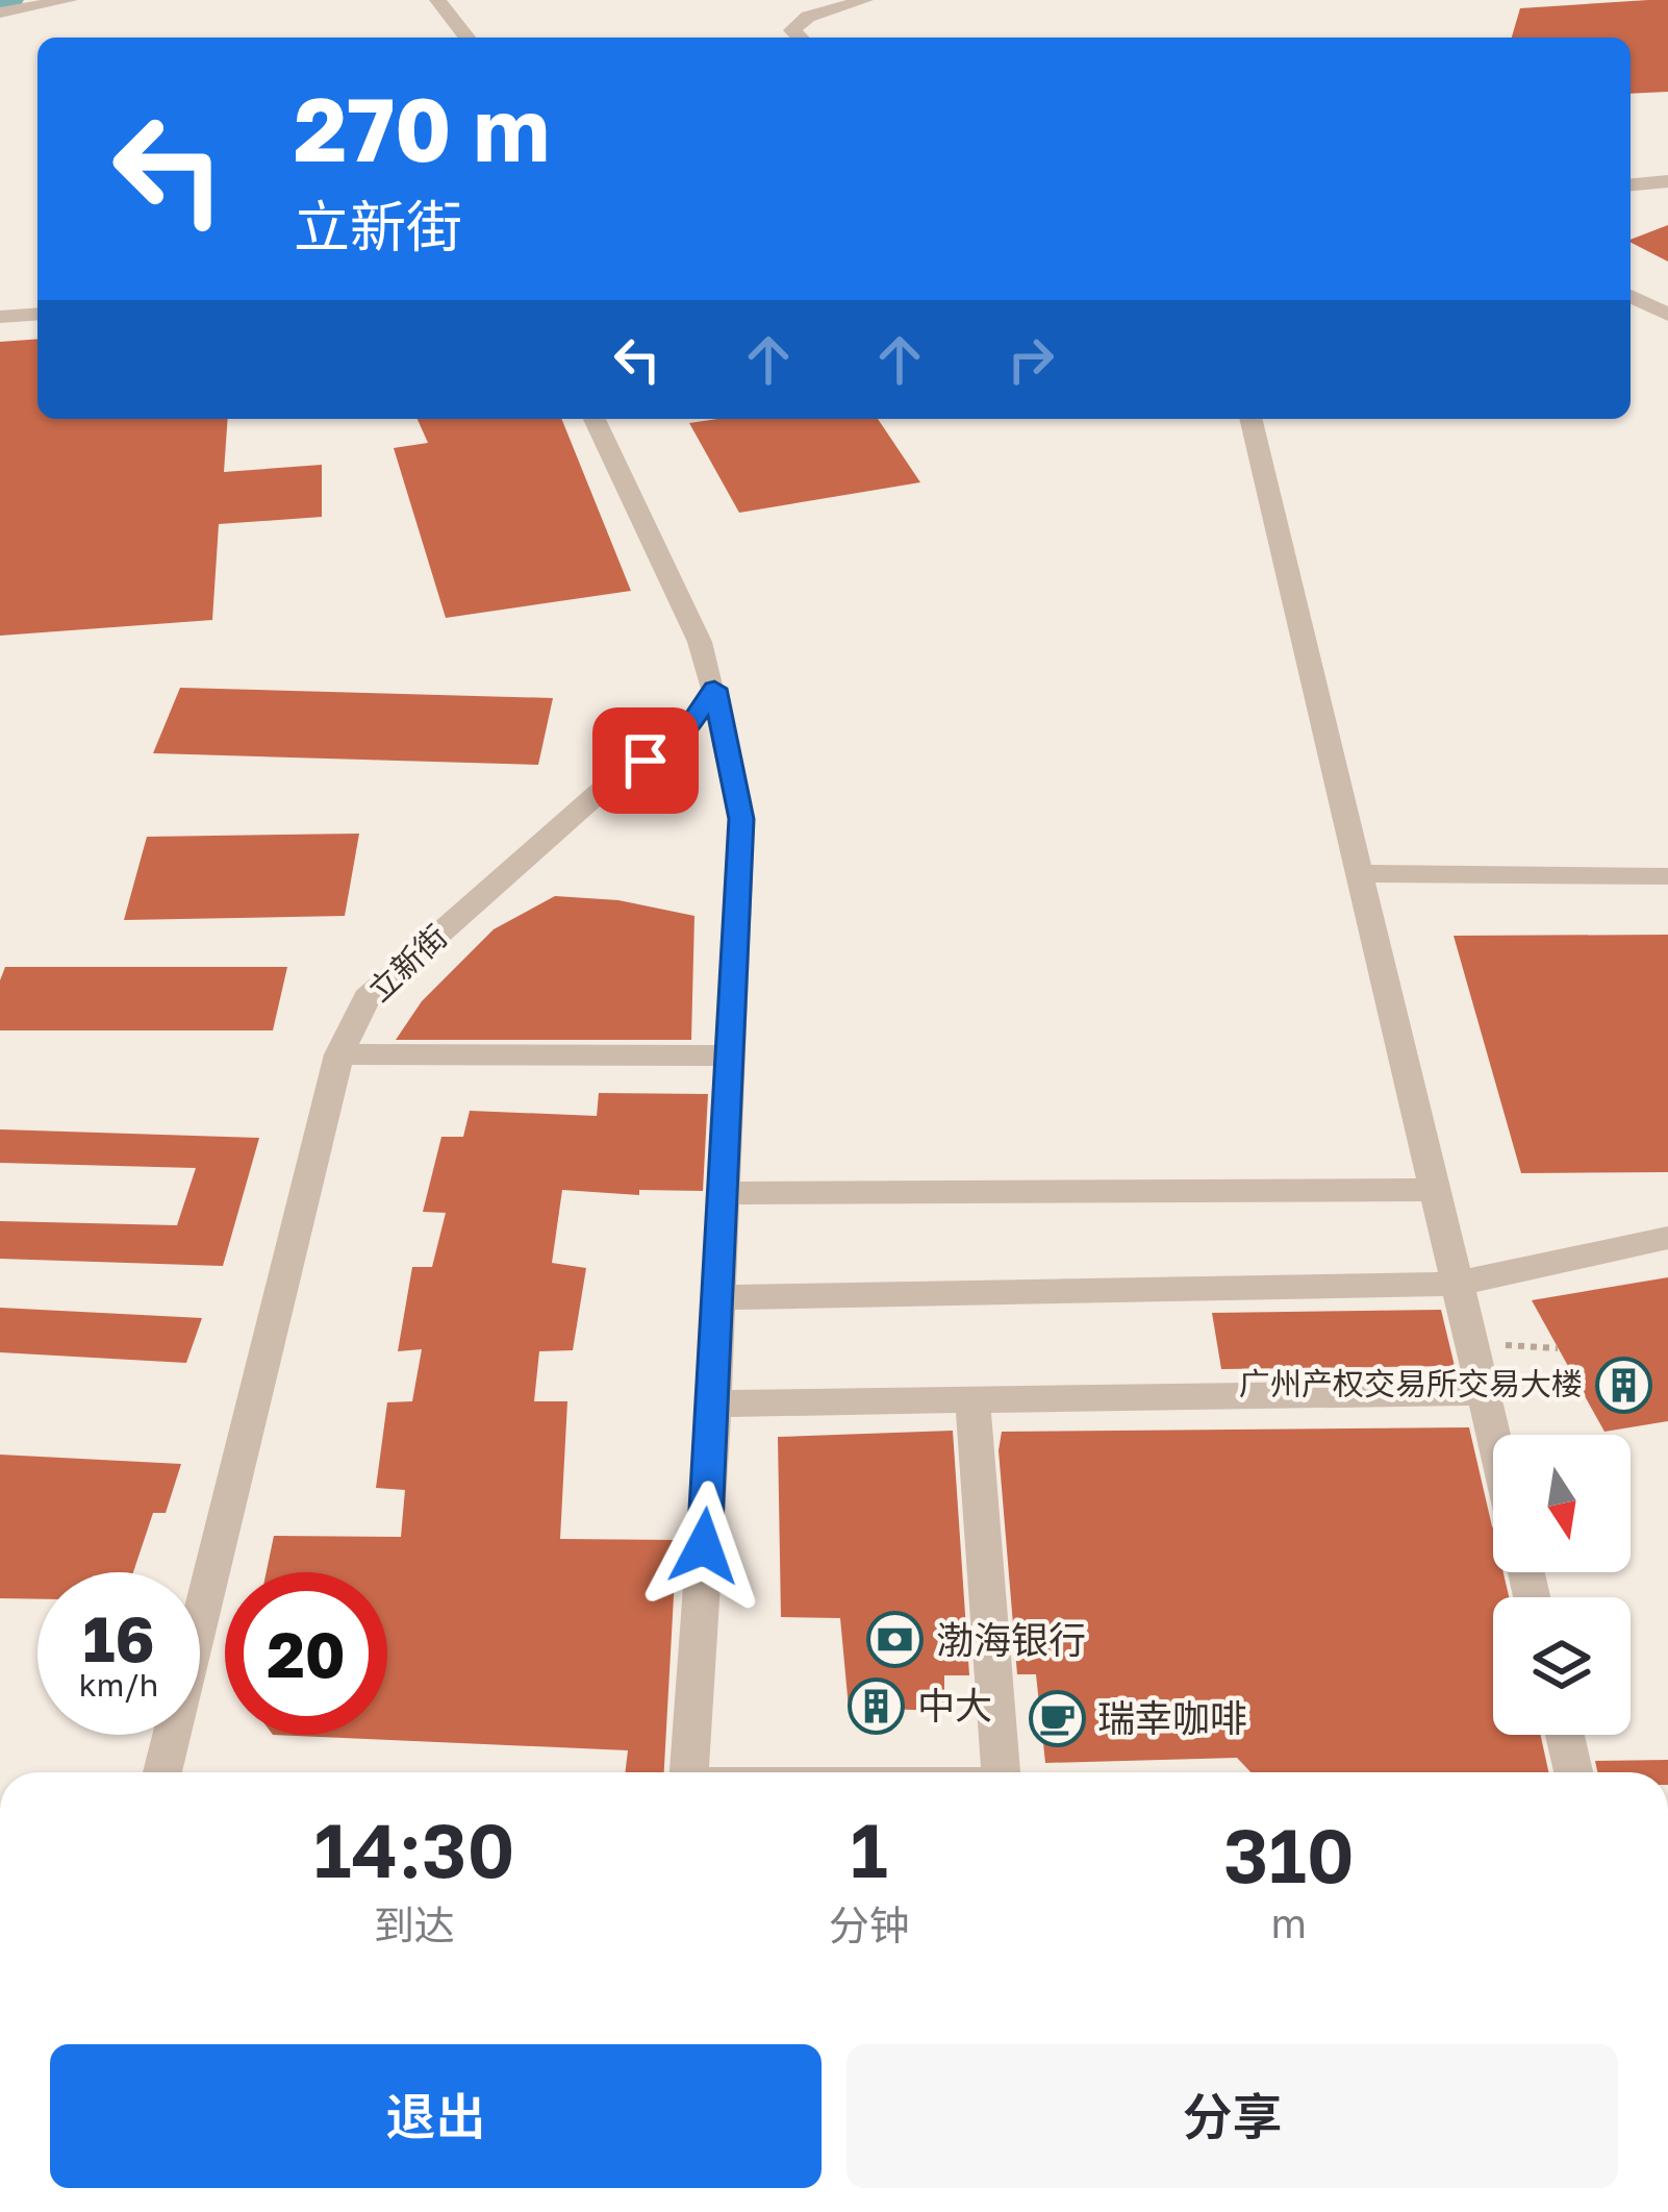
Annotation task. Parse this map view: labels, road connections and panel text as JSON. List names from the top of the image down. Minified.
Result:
{"streets":{"street":["立新街"]},"places":{"building":["广州产权交易所交易大楼","中大"],"bank":["渤海银行"],"cafe":["瑞幸咖啡"]},"north":"bottom","page":{"turn":["270 m","立新街"],"speed":"16 km/h","limit":"20","eta":["14:30","到达","1","分钟","310","m"],"buttons":["退出","分享"]}}
